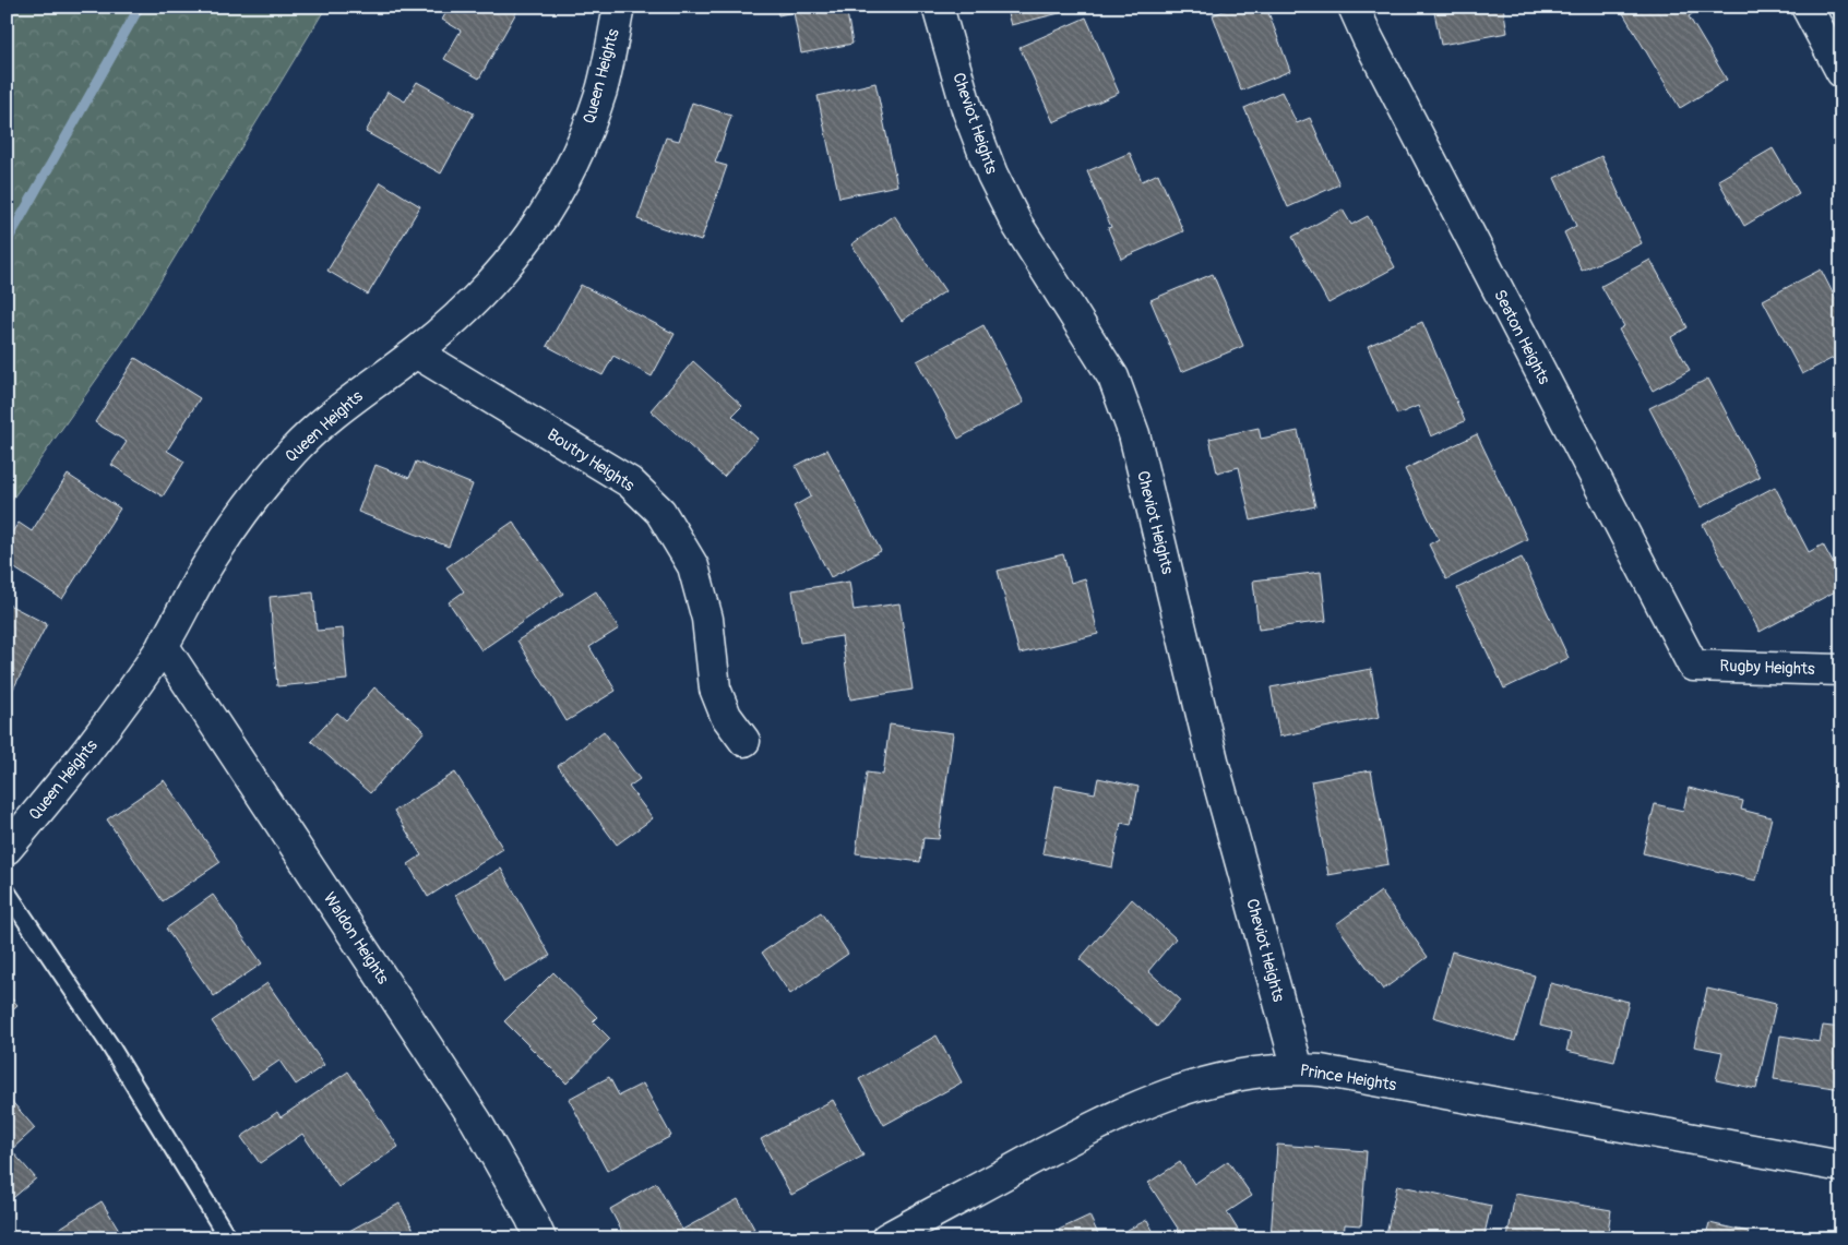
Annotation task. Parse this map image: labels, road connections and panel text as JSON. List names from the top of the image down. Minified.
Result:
{"streets":{"street":["Queen Heights","Cheviot Heights","Seaton Heights","Boutry Heights","Rugby Heights","Waldon Heights","Prince Heights"]},"crossings":[["Queen Heights","Boutry Heights"],["Queen Heights","Waldon Heights"],["Cheviot Heights","Prince Heights"],["Seaton Heights","Rugby Heights"]]}
